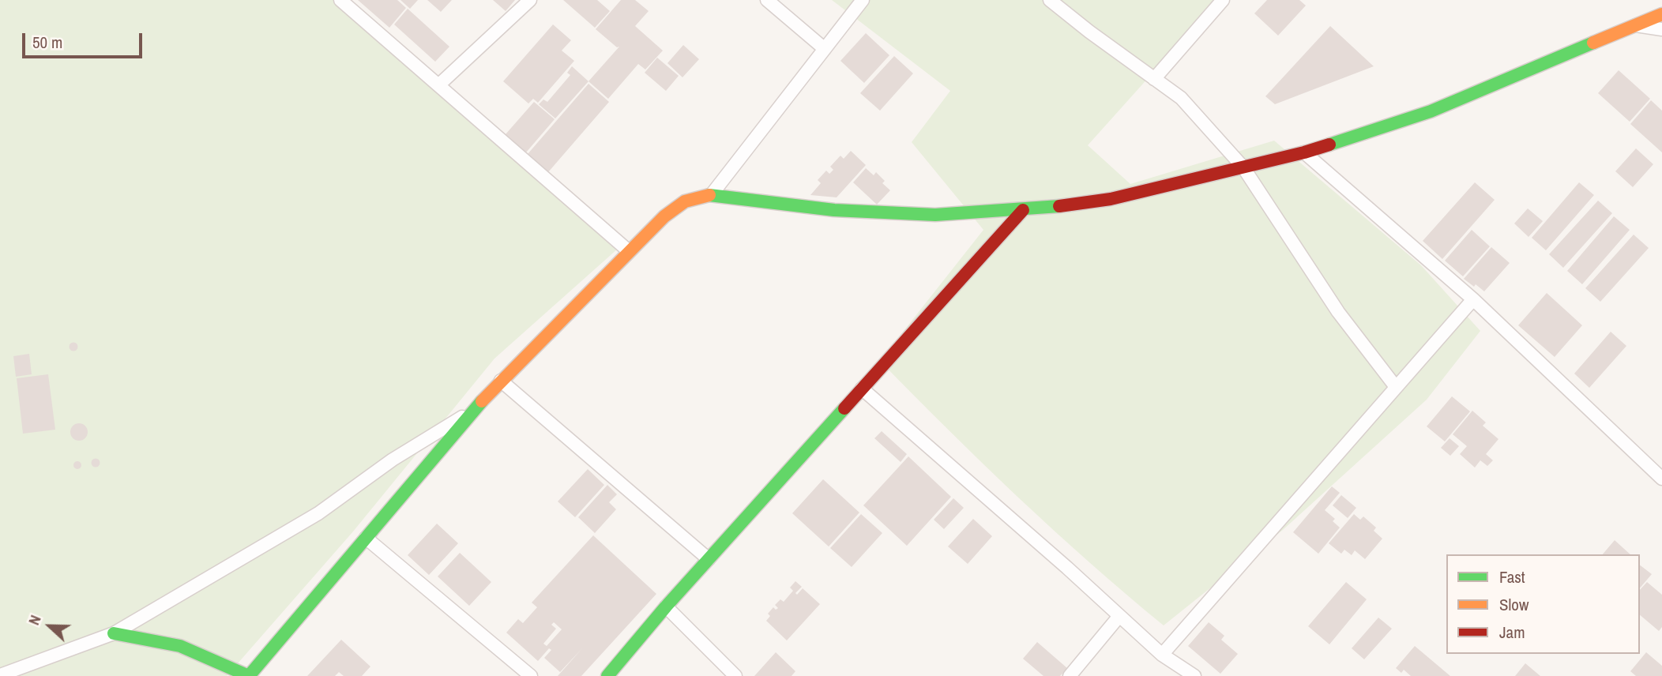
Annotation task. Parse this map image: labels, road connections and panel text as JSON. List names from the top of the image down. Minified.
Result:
{"legend":["Fast","Slow","Jam"],"scale_bar":"50 m","north":"left"}
